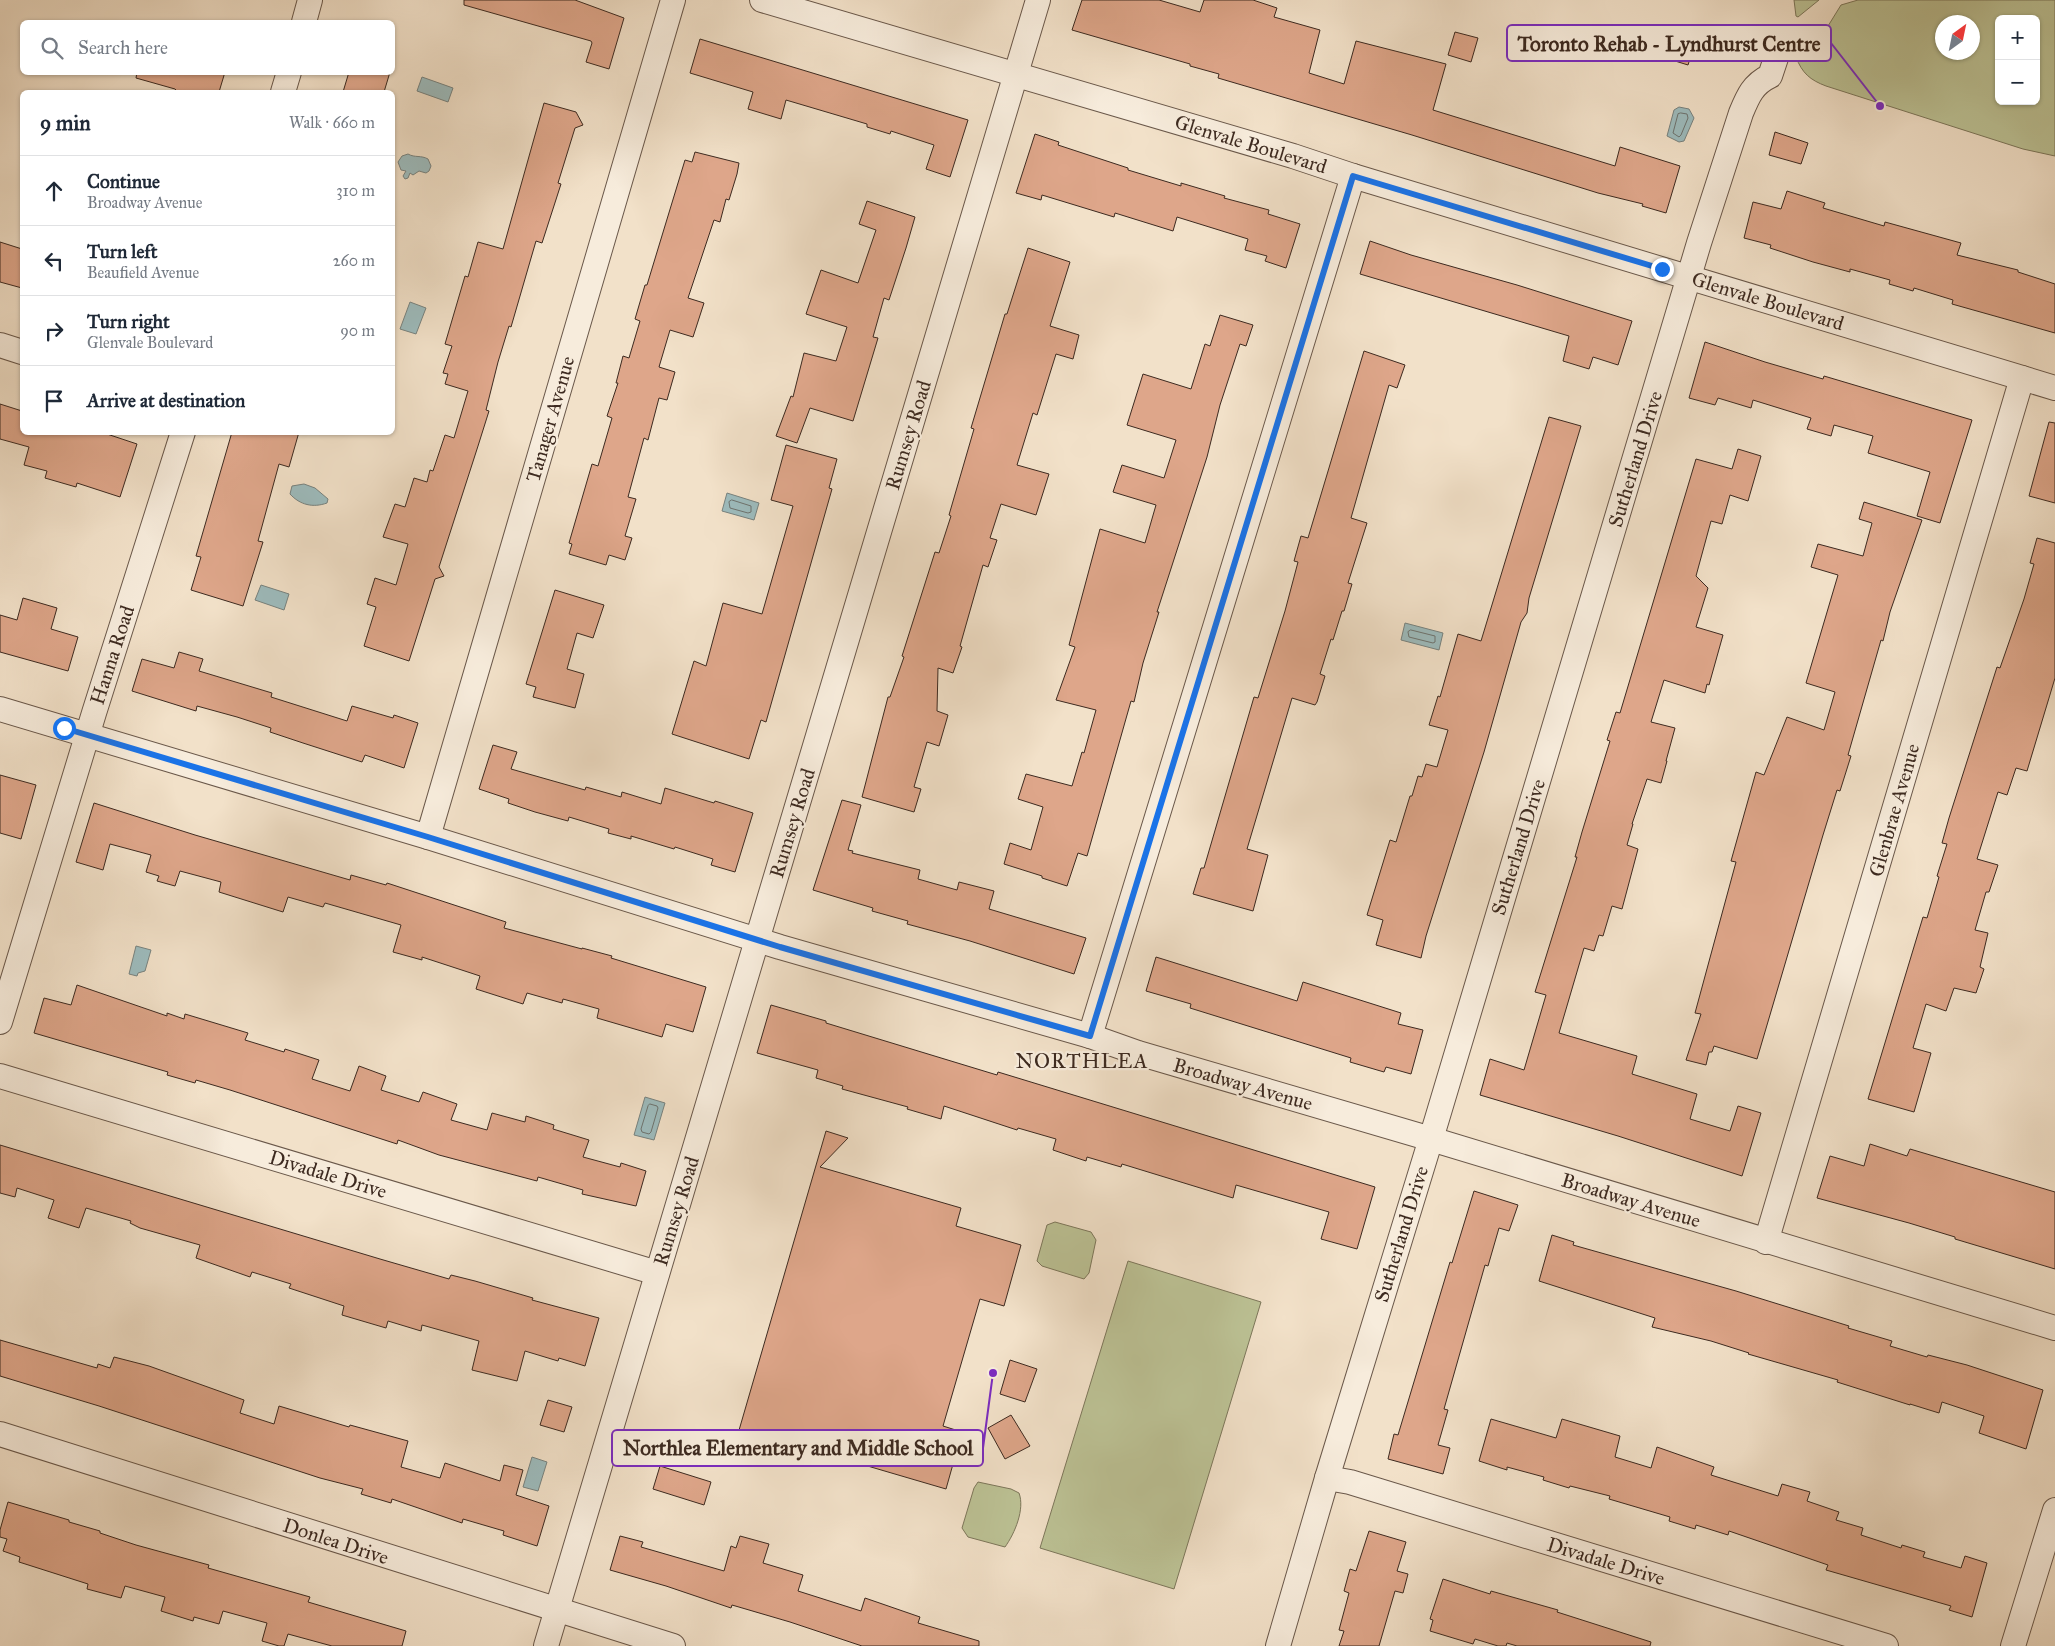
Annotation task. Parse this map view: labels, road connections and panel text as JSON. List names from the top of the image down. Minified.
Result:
{"streets":{"street":["Glenvale Boulevard","Tanager Avenue","Rumsey Road","Sutherland Drive","Hanna Road","Glenbrae Avenue","Broadway Avenue","Divadale Drive","Donlea Drive"]},"crossings":[["Glenvale Boulevard","Rumsey Road"],["Glenvale Boulevard","Sutherland Drive"],["Glenvale Boulevard","Glenbrae Avenue"],["Tanager Avenue","Broadway Avenue"],["Rumsey Road","Broadway Avenue"],["Rumsey Road","Divadale Drive"],["Rumsey Road","Donlea Drive"],["Sutherland Drive","Broadway Avenue"],["Sutherland Drive","Divadale Drive"],["Hanna Road","Broadway Avenue"],["Glenbrae Avenue","Broadway Avenue"]],"districts":["NORTHLEA"],"places":["Toronto Rehab - Lyndhurst Centre","Northlea Elementary and Middle School"],"north":"top right","page":{"map_buttons":["+","−"],"search":"Search here","heading":["9 min","Walk · 660 m"],"list":[["Continue","Broadway Avenue","310 m"],["Turn left","Beaufield Avenue","260 m"],["Turn right","Glenvale Boulevard","90 m"],"Arrive at destination"]}}
